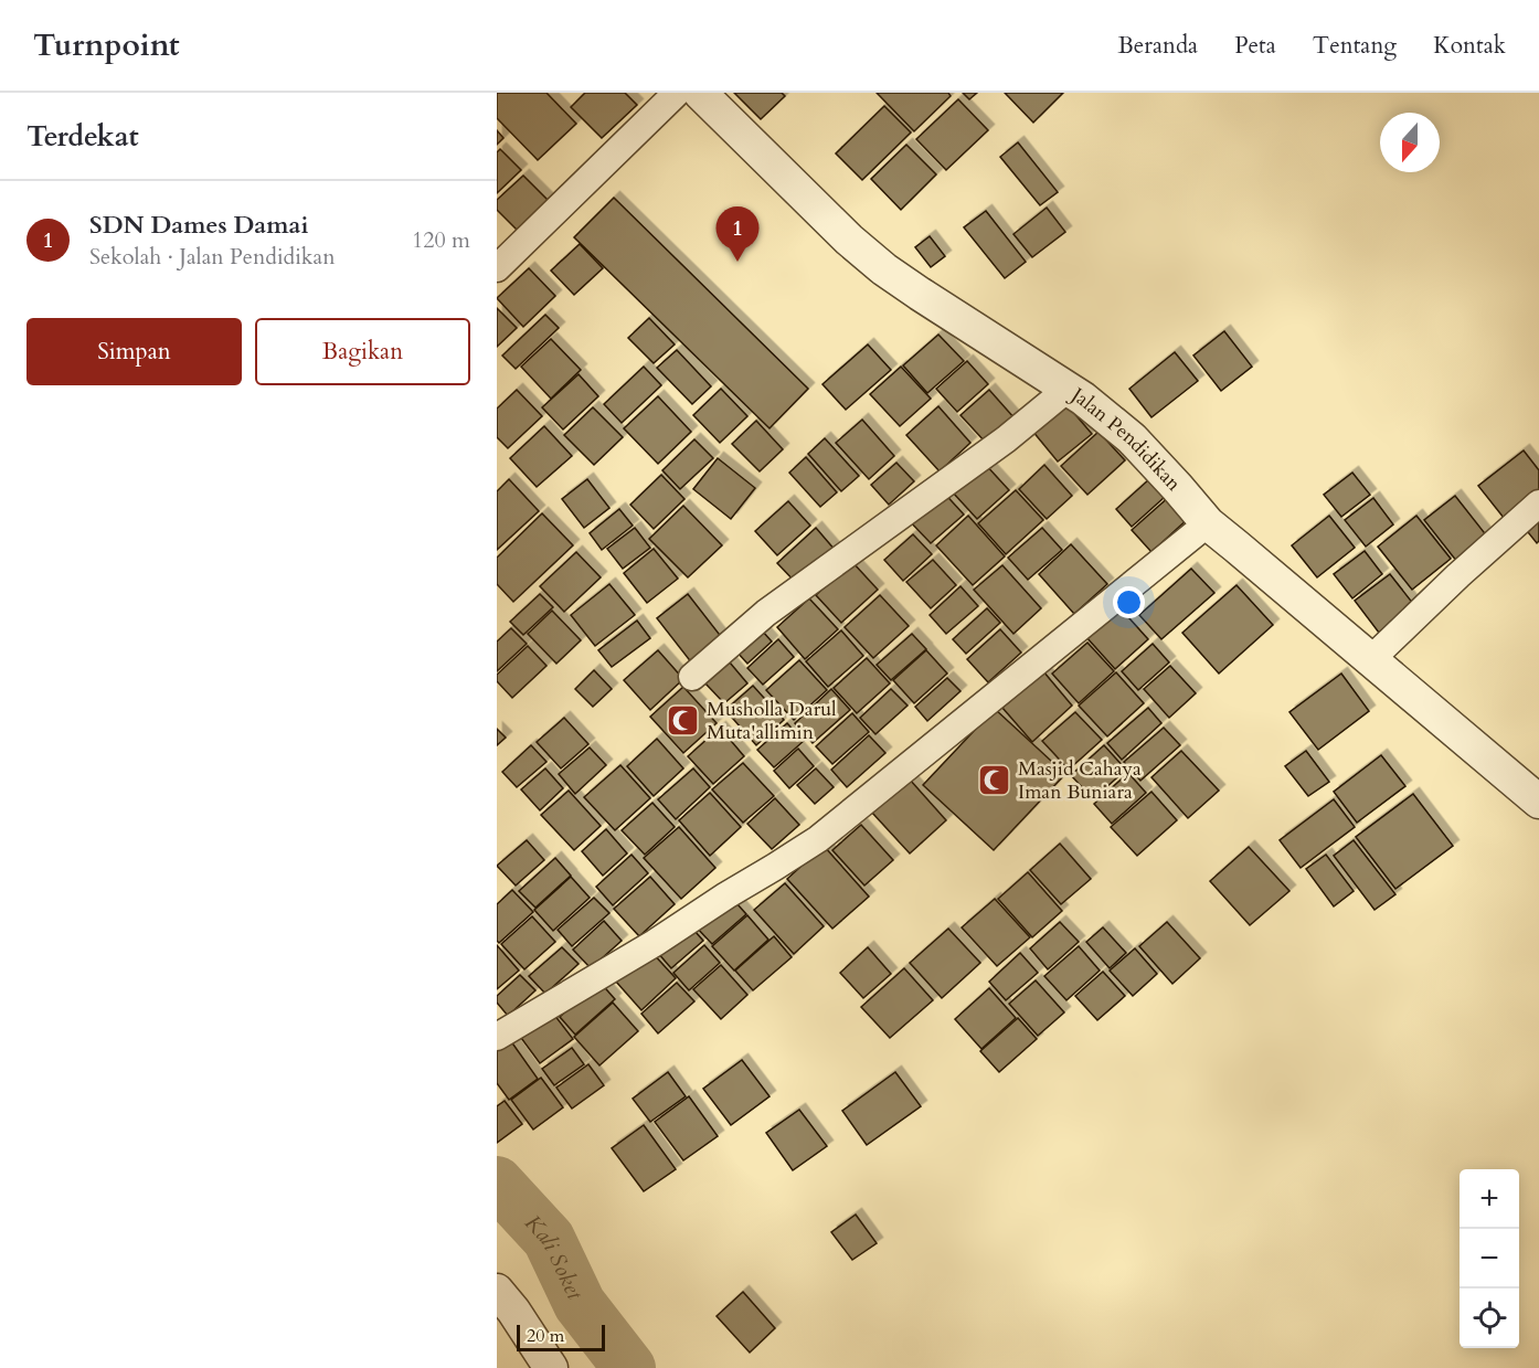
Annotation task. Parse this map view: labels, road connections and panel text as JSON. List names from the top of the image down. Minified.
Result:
{"streets":{"street":["Jalan Pendidikan"]},"water":["Kali Soket"],"places":{"mosque":["Musholla Darul Muta'allimin","Masjid Cahaya Iman Buniara"]},"scale_bar":"20 m","north":"bottom","page":{"header":"Turnpoint","nav":["Beranda","Peta","Tentang","Kontak"],"heading":"Terdekat","list":[{"mark":"1","name":"SDN Dames Damai","note":"Sekolah · Jalan Pendidikan","value":"120 m"}],"pins":"1","buttons":["Simpan","Bagikan"],"map_buttons":["+","−"],"scale":"20 m"}}
